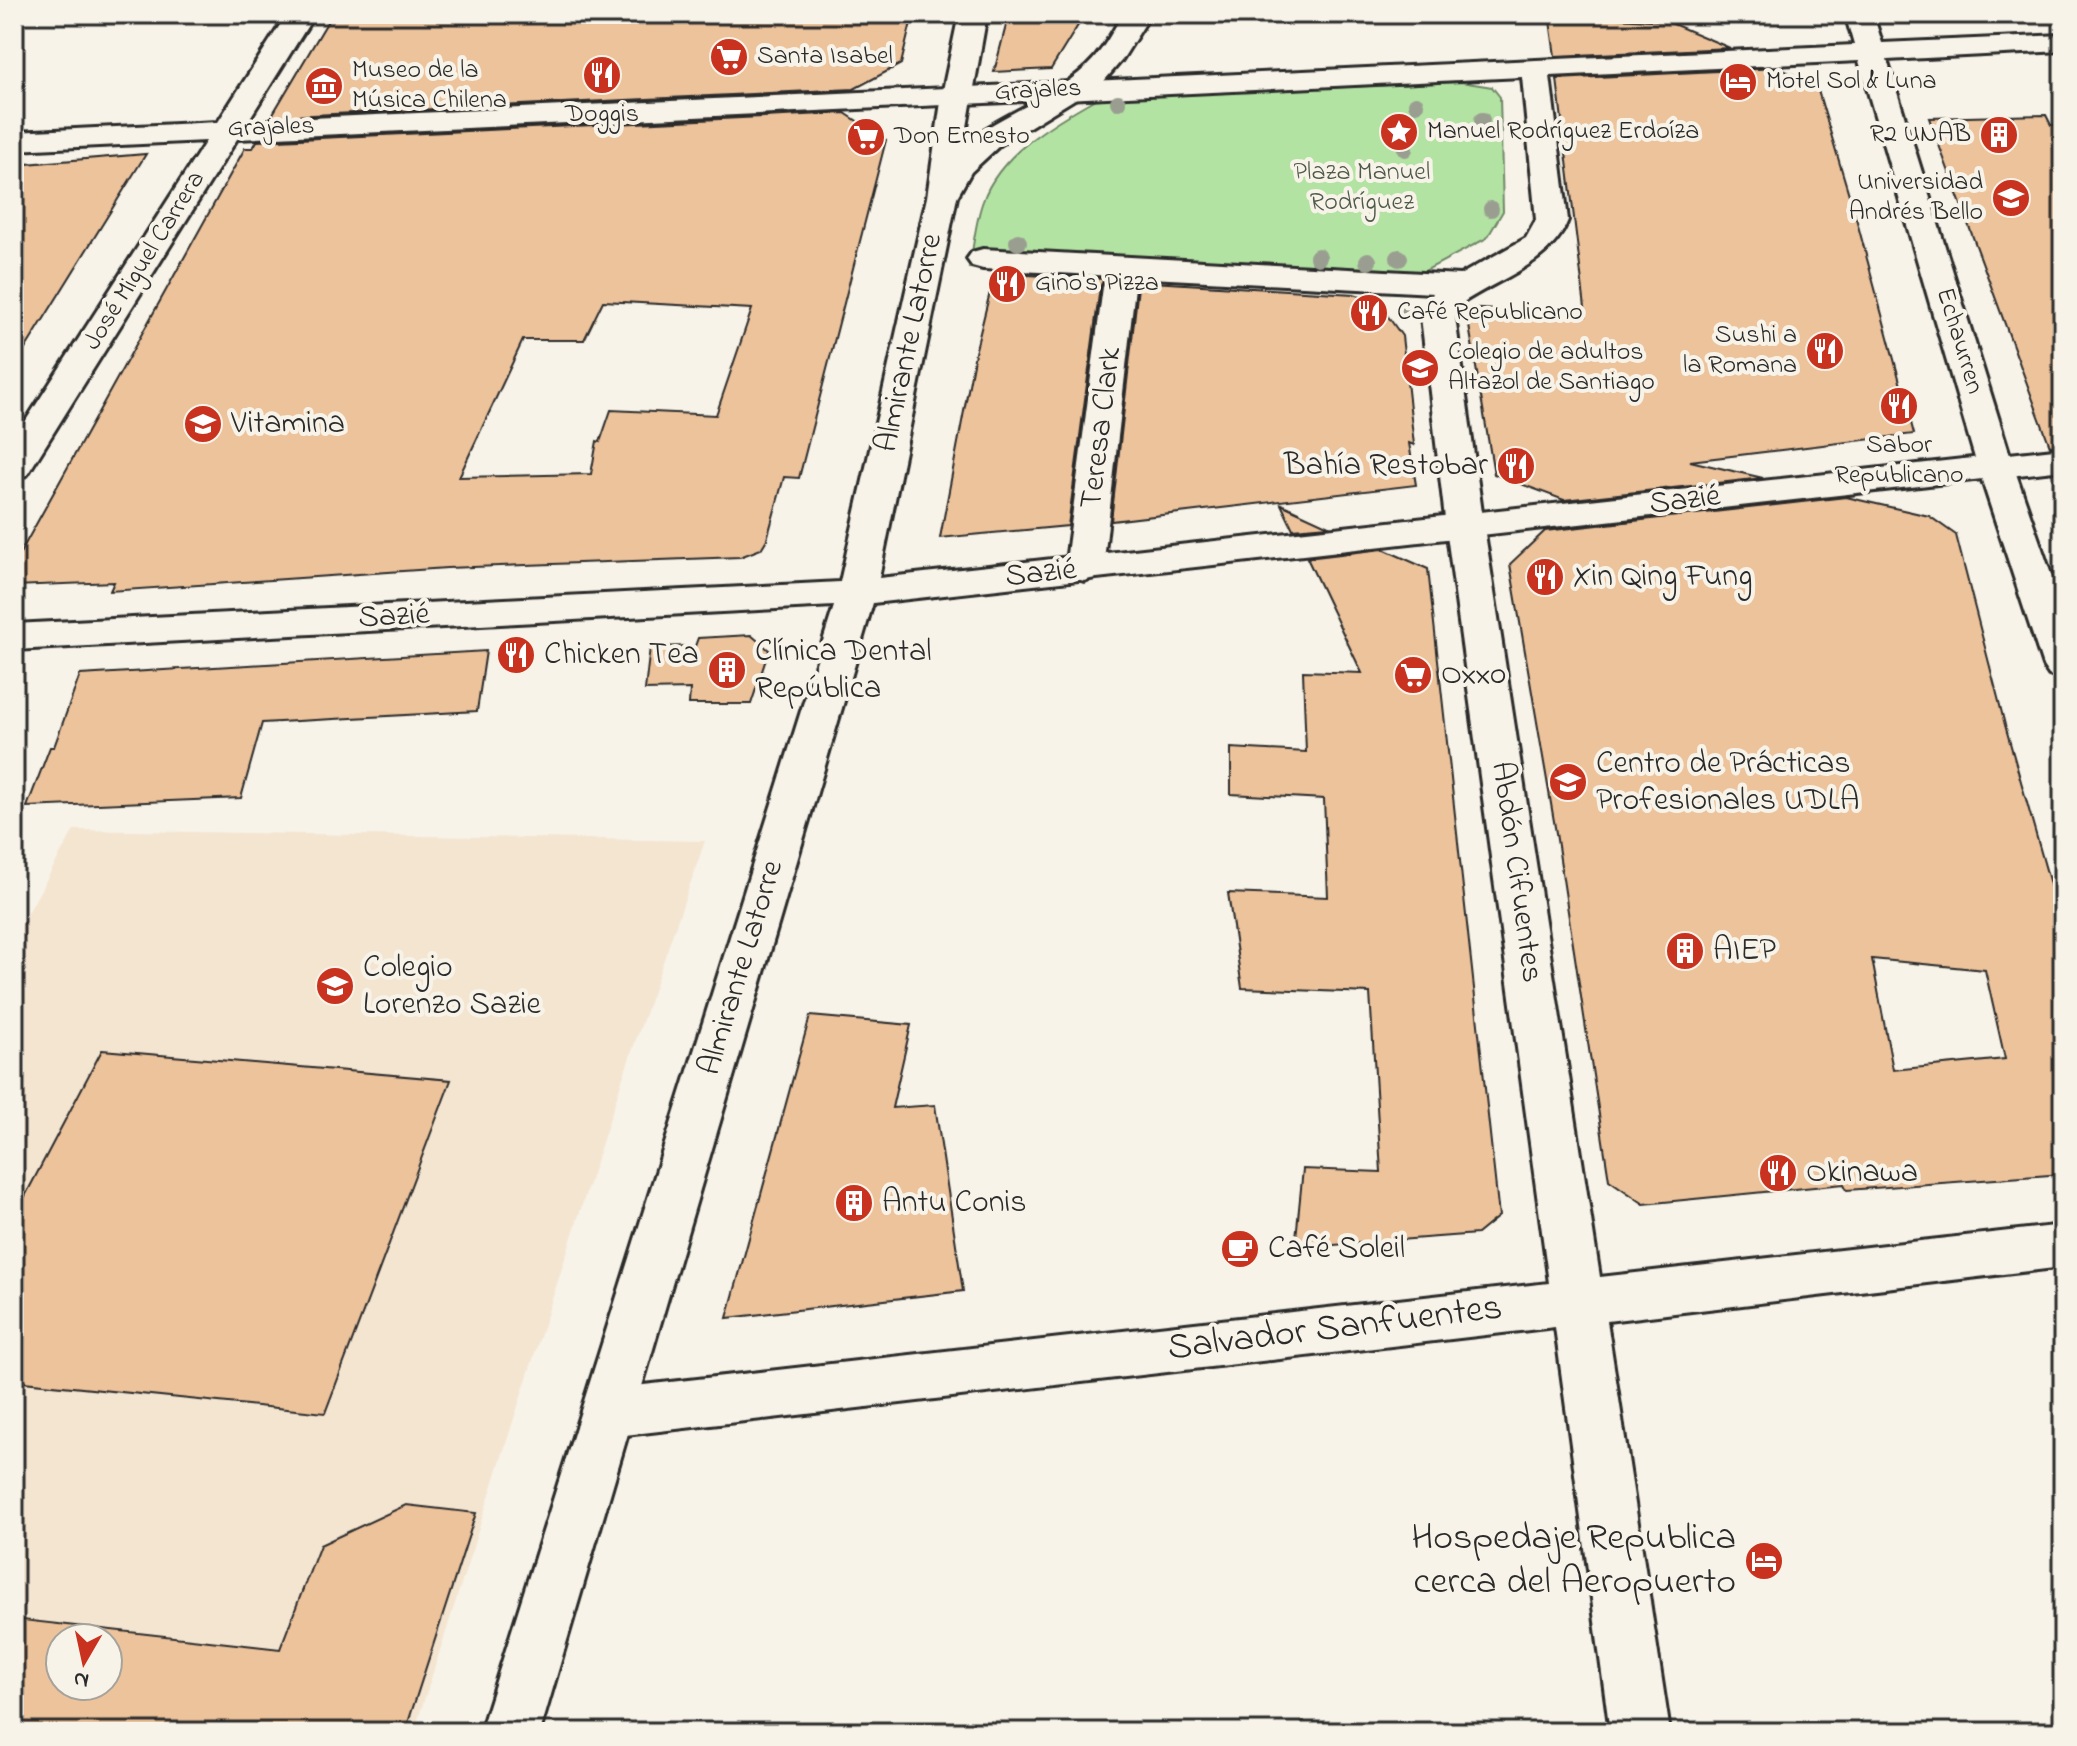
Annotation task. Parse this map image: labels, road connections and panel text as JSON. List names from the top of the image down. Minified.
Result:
{"streets":{"street":["Grajales","José Miguel Carrera","Echaurren","Almirante Latorre","Teresa Clark","Sazié","Abdón Cifuentes","Salvador Sanfuentes"]},"crossings":[["Grajales","José Miguel Carrera"],["Grajales","Echaurren"],["Grajales","Almirante Latorre"],["Grajales","Abdón Cifuentes"],["Echaurren","Sazié"],["Almirante Latorre","Sazié"],["Almirante Latorre","Salvador Sanfuentes"],["Teresa Clark","Sazié"],["Sazié","Abdón Cifuentes"],["Abdón Cifuentes","Salvador Sanfuentes"]],"parks":["Plaza Manuel Rodríguez"],"places":{"supermarket":["Santa Isabel","Don Ernesto","Oxxo"],"restaurant":["Doggis","Gino's Pizza","Café Republicano","Sushi a la Romana","Sabor Republicano","Bahía Restobar","Xin Qing Fung","Chicken Tea","Okinawa"],"hotel":["Motel Sol & Luna","Hospedaje Republica cerca del Aeropuerto"],"museum":["Museo de la Música Chilena"],"place":["Manuel Rodríguez Erdoíza"],"building":["R2 UNAB","Clínica Dental República","AIEP","Antu Conis"],"school or university":["Universidad Andrés Bello","Colegio de adultos Altazol de Santiago","Vitamina","Centro de Prácticas Profesionales UDLA","Colegio Lorenzo Sazie"],"cafe":["Café Soleil"]},"north":"bottom"}
